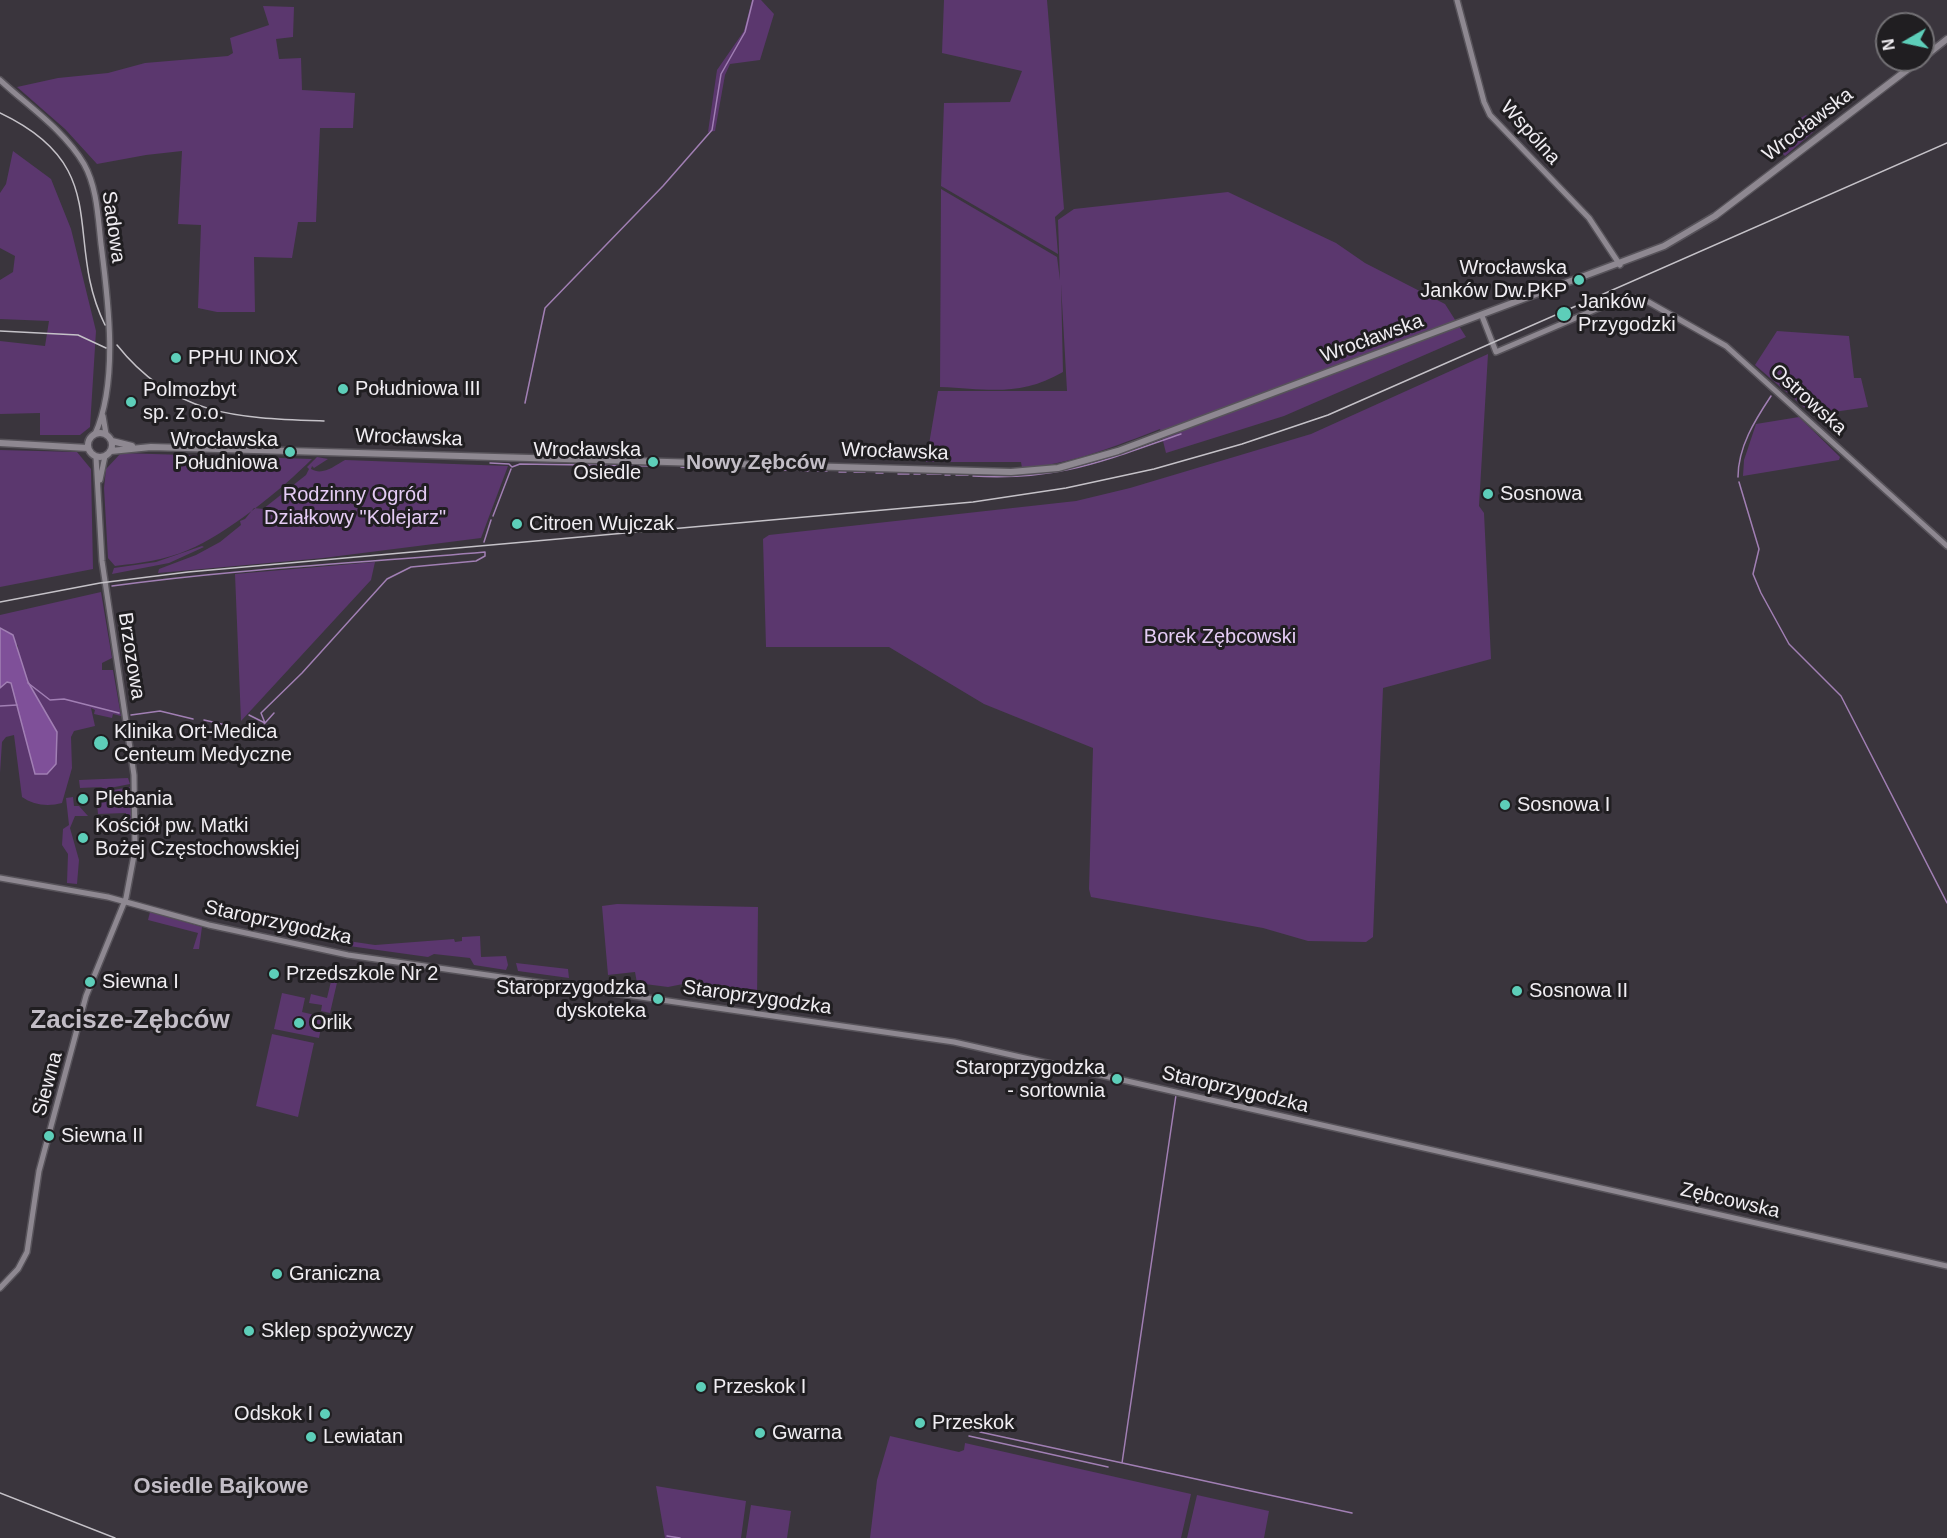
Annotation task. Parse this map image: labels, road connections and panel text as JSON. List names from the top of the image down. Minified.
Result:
{"streets":{"main road":["Wrocławska"],"street":["Wspólna","Sadowa","Ostrowska","Brzozowa","Staroprzygodzka","Siewna","Zębcowska"]},"crossings":[["Wrocławska","Wspólna"],["Wrocławska","Sadowa"],["Wrocławska","Ostrowska"],["Wrocławska","Brzozowa"],["Sadowa","Brzozowa"],["Brzozowa","Staroprzygodzka"],["Brzozowa","Siewna"],["Staroprzygodzka","Siewna"],["Staroprzygodzka","Zębcowska"]],"districts":["Nowy Zębców","Zacisze-Zębców","Osiedle Bajkowe"],"parks":["Rodzinny Ogród Działkowy \"Kolejarz\"","Borek Zębcowski"],"places":["Wrocławska Janków Dw.PKP","Janków Przygodzki","PPHU INOX","Południowa III","Polmozbyt sp. z o.o.","Wrocławska Południowa","Wrocławska Osiedle","Sosnowa","Citroen Wujczak","Klinika Ort-Medica Centeum Medyczne","Plebania","Sosnowa I","Kościół pw. Matki Bożej Częstochowskiej","Przedszkole Nr 2","Siewna I","Sosnowa II","Staroprzygodzka dyskoteka","Orlik","Staroprzygodzka - sortownia","Siewna II","Graniczna","Sklep spożywczy","Przeskok I","Odskok I","Przeskok","Gwarna","Lewiatan"],"north":"left"}
